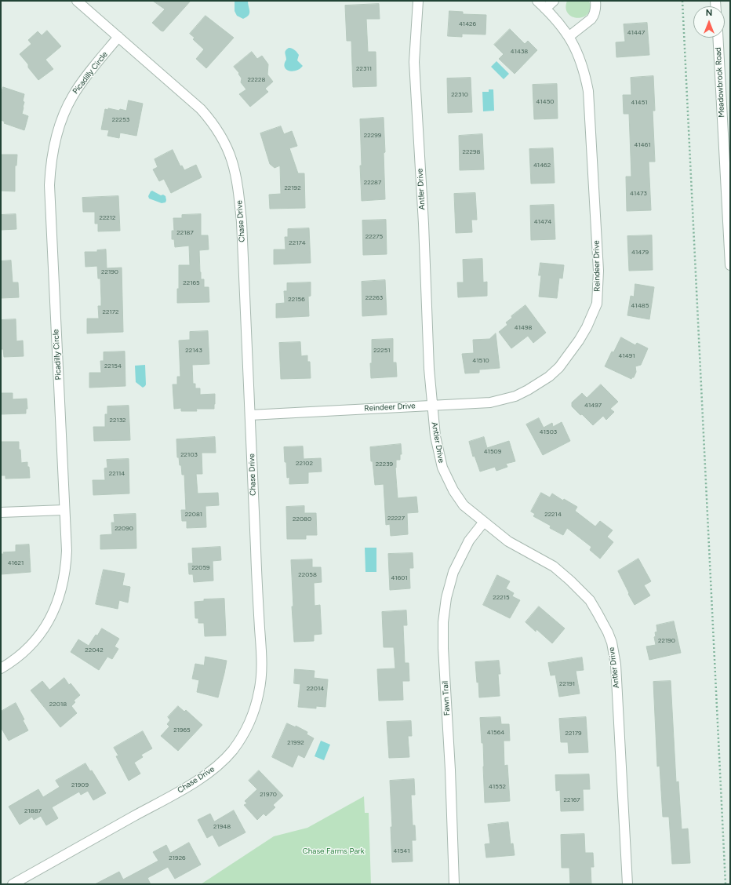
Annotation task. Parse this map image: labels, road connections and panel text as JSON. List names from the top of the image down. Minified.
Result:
{"streets":{"street":["Picadilly Circle","Meadowbrook Road","Antler Drive","Chase Drive","Reindeer Drive","Fawn Trail"]},"crossings":[["Picadilly Circle","Chase Drive"],["Antler Drive","Reindeer Drive"],["Antler Drive","Fawn Trail"],["Chase Drive","Reindeer Drive"]],"parks":["Chase Farms Park"],"house_numbers":["41426","41447","41438","22311","22228","22310","41450","41451","22253","22299","41461","22298","41462","22287","22192","41473","22212","41474","22187","22275","22174","41479","22190","22165","22263","22156","41485","22172","41498","22143","22251","41491","41510","22154","41497","22132","41503","41509","22103","22102","22239","22114","22081","22214","22227","22080","22090","41621","22059","22058","41601","22215","22190","22042","22191","22014","22018","21965","41564","22179","21992","21909","41552","21970","22167","21887","21948","41541","21926"],"north":"top"}
